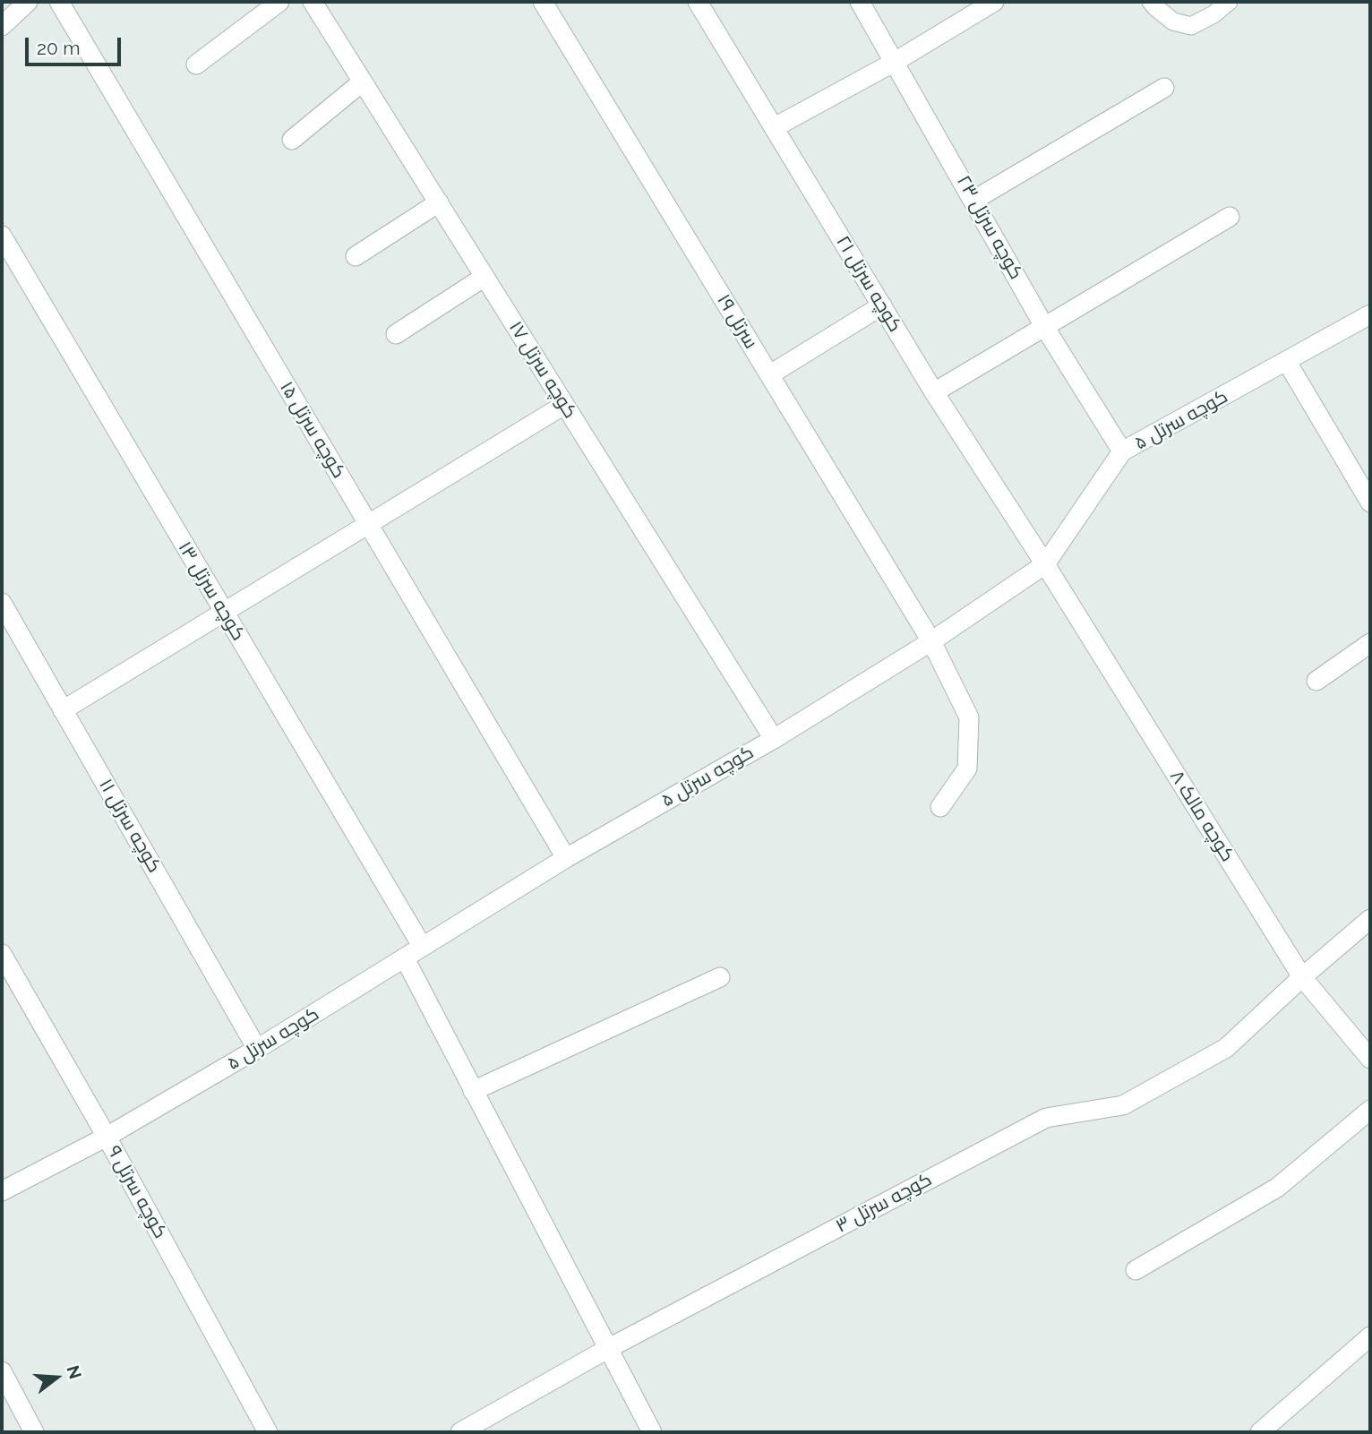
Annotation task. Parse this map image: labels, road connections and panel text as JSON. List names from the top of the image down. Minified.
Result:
{"streets":{"street":["کوچه سرتل ۲۳","کوچه سرتل ۲۱","سرتل ۱۹","کوچه سرتل ۱۷","کوچه سرتل ۵","کوچه سرتل ۱۵","کوچه سرتل ۱۳","کوچه مالک ۸","کوچه سرتل ۱۱","کوچه سرتل ۹","کوچه سرتل ۳"]},"crossings":[["کوچه سرتل ۲۳","کوچه سرتل ۵"],["کوچه سرتل ۲۱","کوچه سرتل ۵"],["کوچه سرتل ۲۱","کوچه مالک ۸"],["سرتل ۱۹","کوچه سرتل ۵"],["کوچه سرتل ۱۷","کوچه سرتل ۵"],["کوچه سرتل ۵","کوچه سرتل ۱۵"],["کوچه سرتل ۵","کوچه سرتل ۱۳"],["کوچه سرتل ۵","کوچه مالک ۸"],["کوچه سرتل ۵","کوچه سرتل ۱۱"],["کوچه سرتل ۵","کوچه سرتل ۹"],["کوچه مالک ۸","کوچه سرتل ۳"]],"scale_bar":"20 m","north":"right"}
